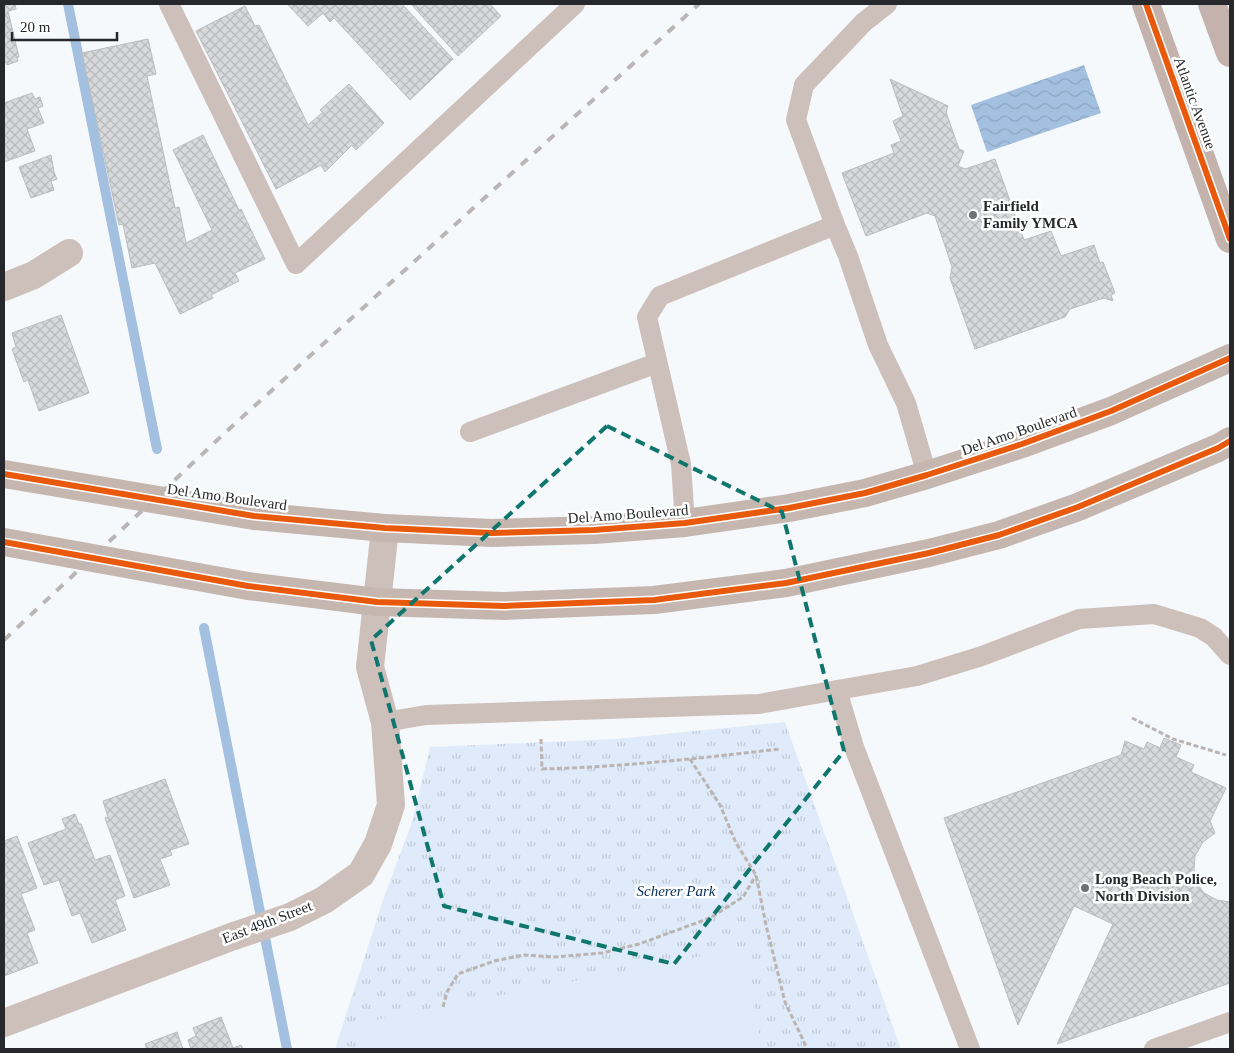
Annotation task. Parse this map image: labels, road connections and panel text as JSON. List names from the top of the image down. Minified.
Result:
{"streets":{"main road":["Atlantic Avenue","Del Amo Boulevard"],"street":["East 49th Street"]},"crossings":[["Del Amo Boulevard","East 49th Street"]],"parks":["Scherer Park"],"places":["Fairfield Family YMCA","Long Beach Police, North Division"],"scale_bar":"20 m"}
